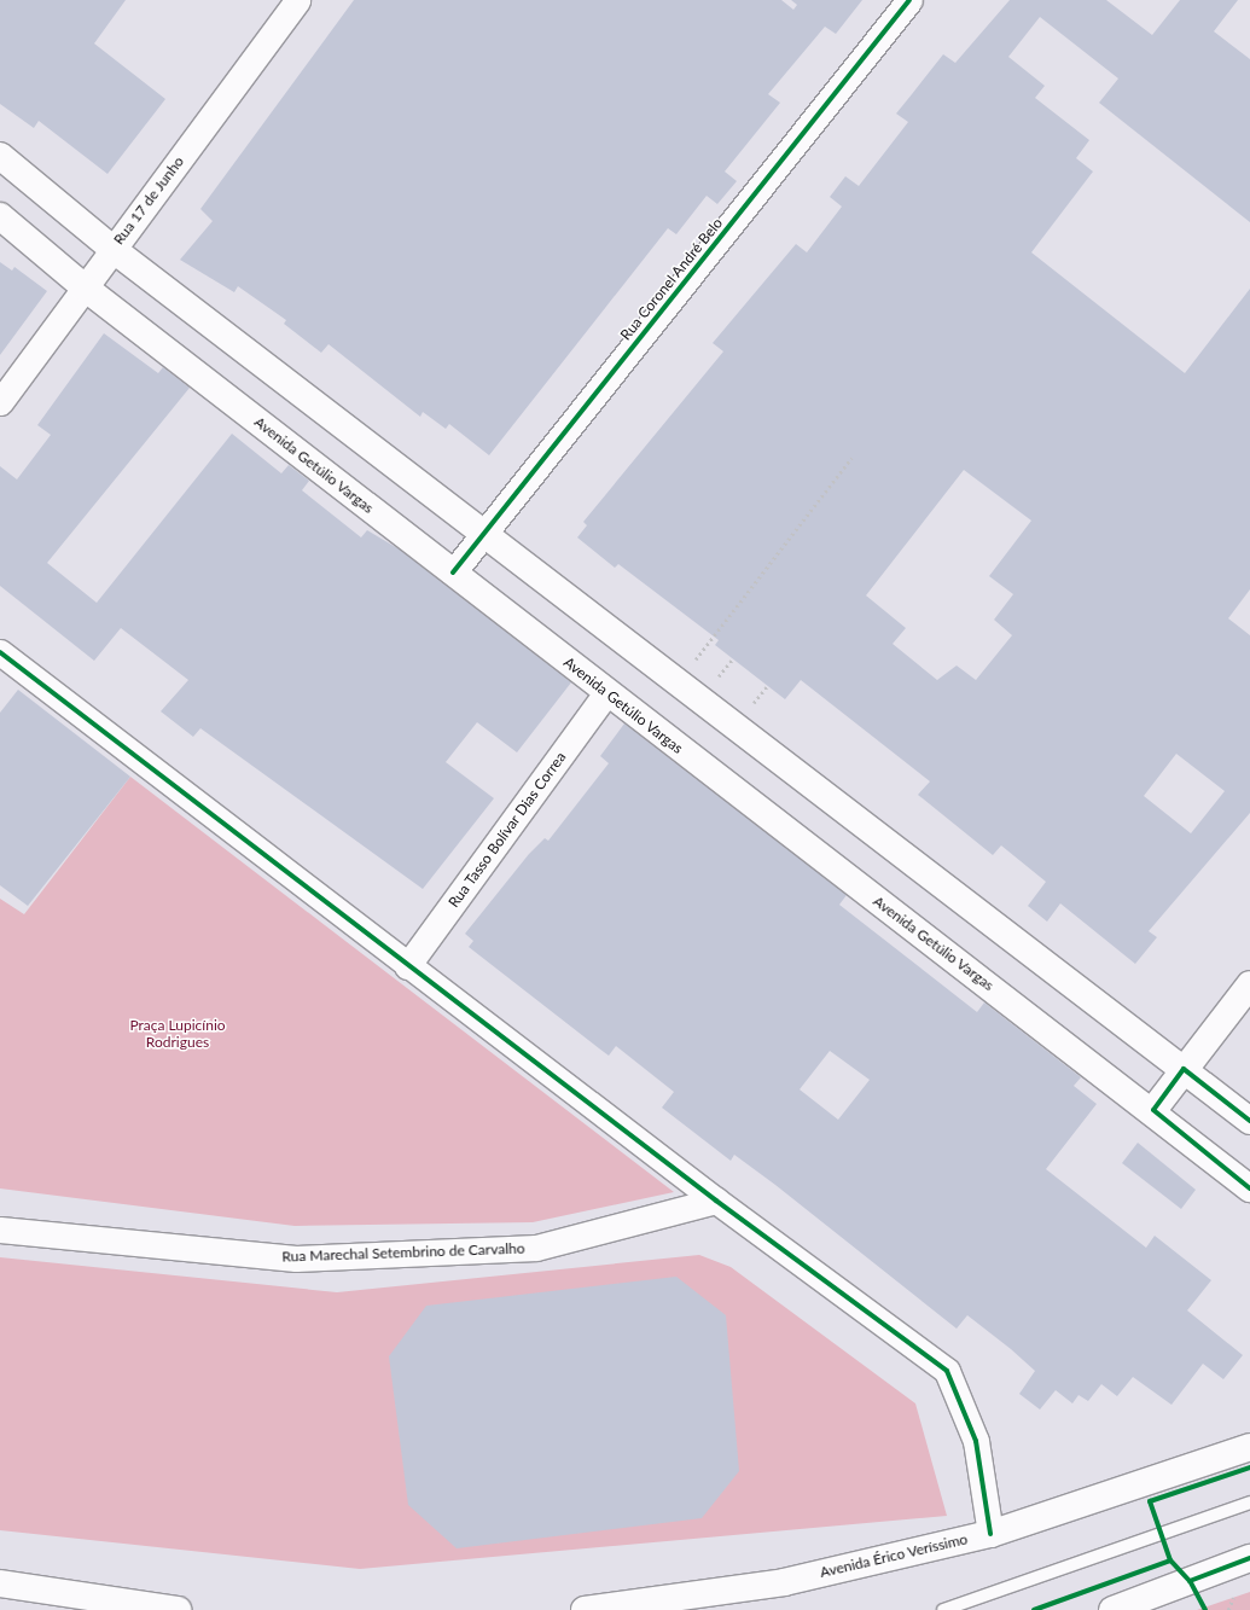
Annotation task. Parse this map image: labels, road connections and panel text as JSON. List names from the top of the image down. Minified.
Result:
{"streets":{"main road":["Avenida Getúlio Vargas","Avenida Érico Veríssimo"],"street":["Rua 17 de Junho","Rua Coronel André Belo","Rua Tasso Bolívar Dias Correa","Rua Marechal Setembrino de Carvalho"]},"crossings":[["Rua 17 de Junho","Avenida Getúlio Vargas"],["Rua Coronel André Belo","Avenida Getúlio Vargas"],["Avenida Getúlio Vargas","Rua Tasso Bolívar Dias Correa"]],"parks":["Praça Lupicínio Rodrigues"]}
